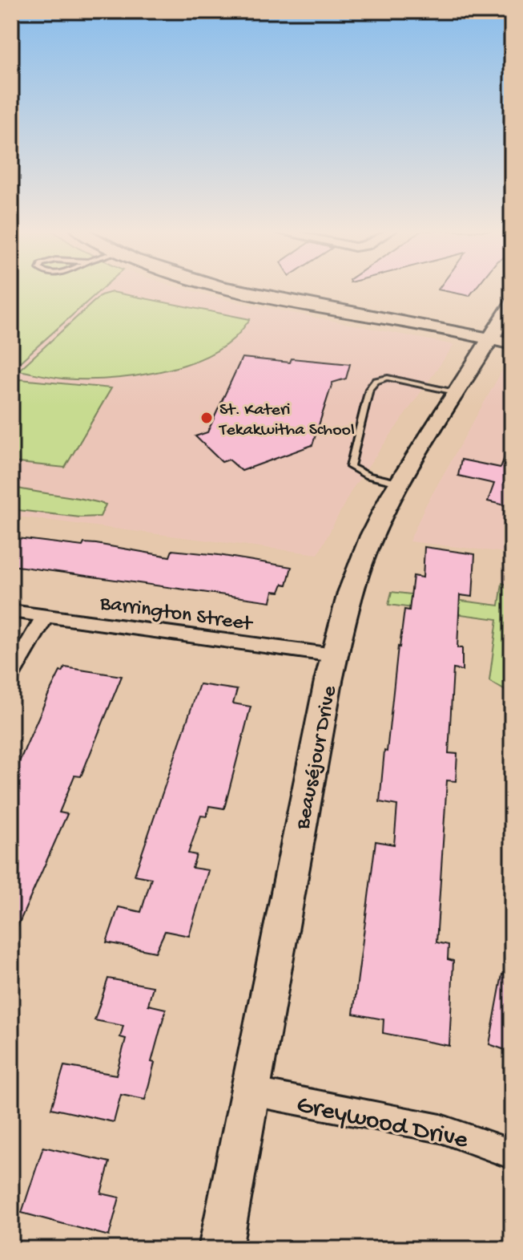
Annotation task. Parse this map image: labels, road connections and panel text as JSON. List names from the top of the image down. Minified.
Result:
{"streets":{"main road":["Beauséjour Drive"],"street":["Barrington Street","Greywood Drive"]},"crossings":[["Barrington Street","Beauséjour Drive"],["Beauséjour Drive","Greywood Drive"]],"places":["St. Kateri Tekakwitha School"]}
